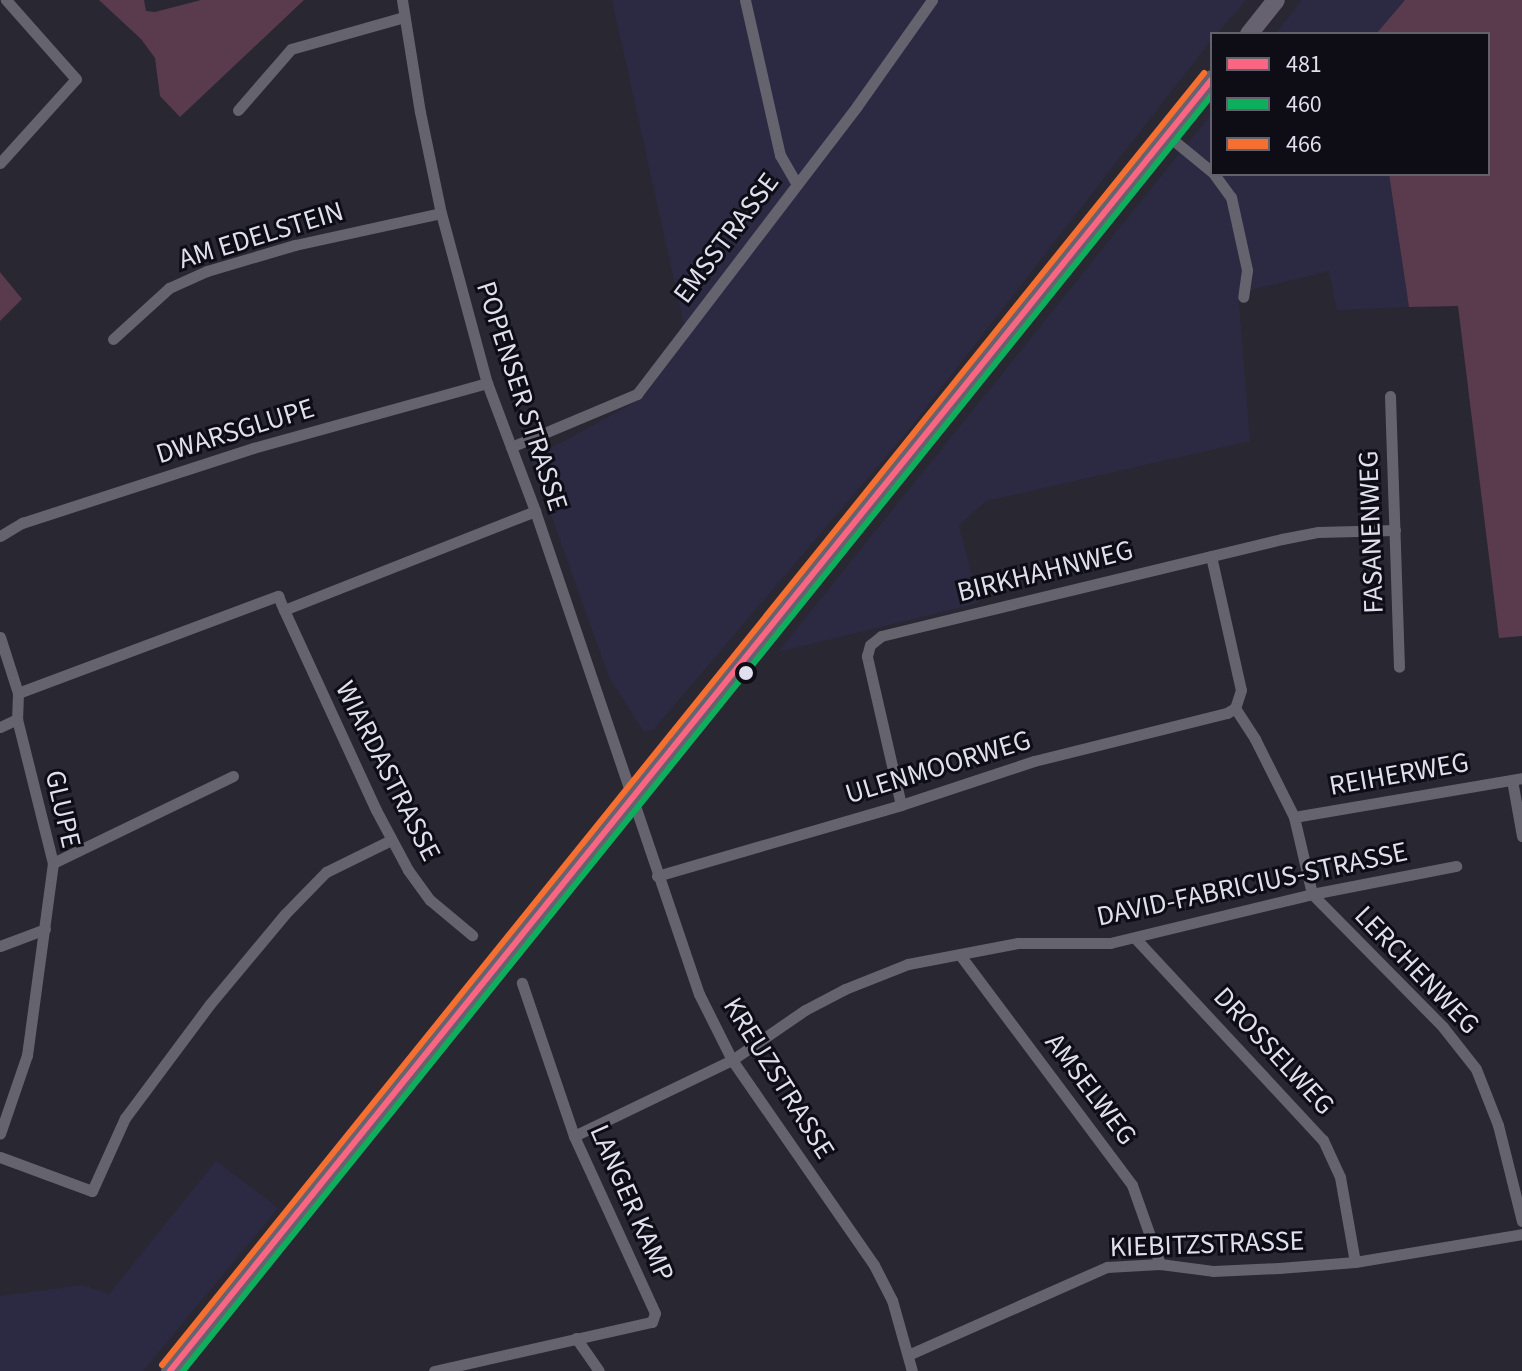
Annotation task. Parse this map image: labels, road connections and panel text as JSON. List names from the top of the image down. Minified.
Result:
{"streets":{"street":["AM EDELSTEIN","EMSSTRASSE","POPENSER STRASSE","DWARSGLUPE","FASANENWEG","BIRKHAHNWEG","ULENMOORWEG","WIARDASTRASSE","REIHERWEG","GLUPE","DAVID-FABRICIUS-STRASSE","LERCHENWEG","DROSSELWEG","KREUZSTRASSE","AMSELWEG","LANGER KAMP","KIEBITZSTRASSE"]},"crossings":[["AM EDELSTEIN","POPENSER STRASSE"],["EMSSTRASSE","POPENSER STRASSE"],["POPENSER STRASSE","DWARSGLUPE"],["POPENSER STRASSE","KREUZSTRASSE"],["FASANENWEG","BIRKHAHNWEG"],["BIRKHAHNWEG","ULENMOORWEG"],["ULENMOORWEG","KREUZSTRASSE"],["DAVID-FABRICIUS-STRASSE","LERCHENWEG"],["DAVID-FABRICIUS-STRASSE","DROSSELWEG"],["DAVID-FABRICIUS-STRASSE","KREUZSTRASSE"],["DAVID-FABRICIUS-STRASSE","AMSELWEG"],["DAVID-FABRICIUS-STRASSE","LANGER KAMP"],["DROSSELWEG","KIEBITZSTRASSE"],["KREUZSTRASSE","KIEBITZSTRASSE"],["AMSELWEG","KIEBITZSTRASSE"]],"lines":["transit line 466","transit line 481","transit line 460"],"legend":["481","460","466"]}
